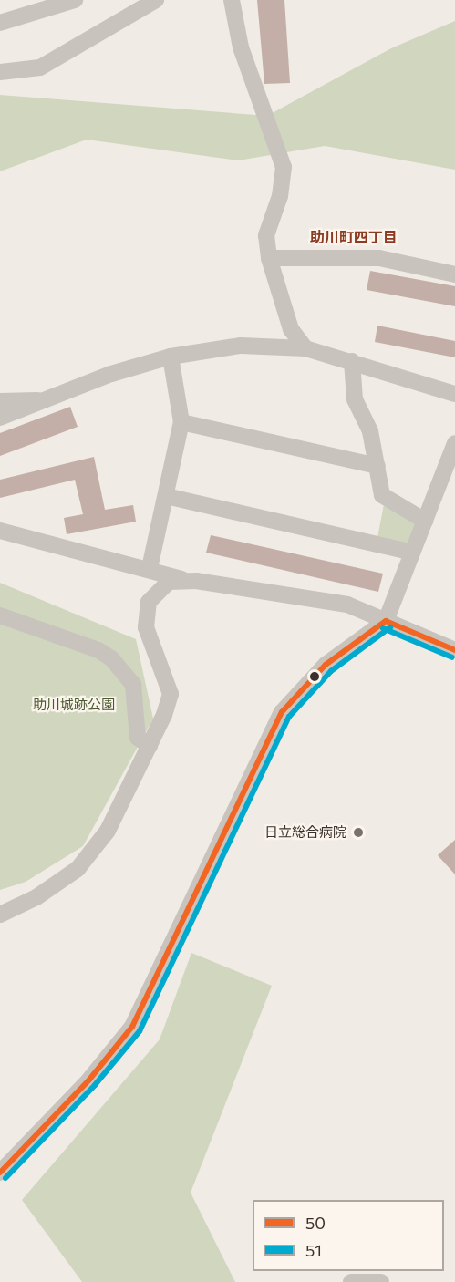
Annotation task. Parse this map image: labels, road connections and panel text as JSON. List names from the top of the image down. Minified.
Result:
{"districts":["助川町四丁目"],"parks":["助川城跡公園"],"places":["日立総合病院"],"lines":["transit line 50","transit line 51"],"legend":["50","51"]}
